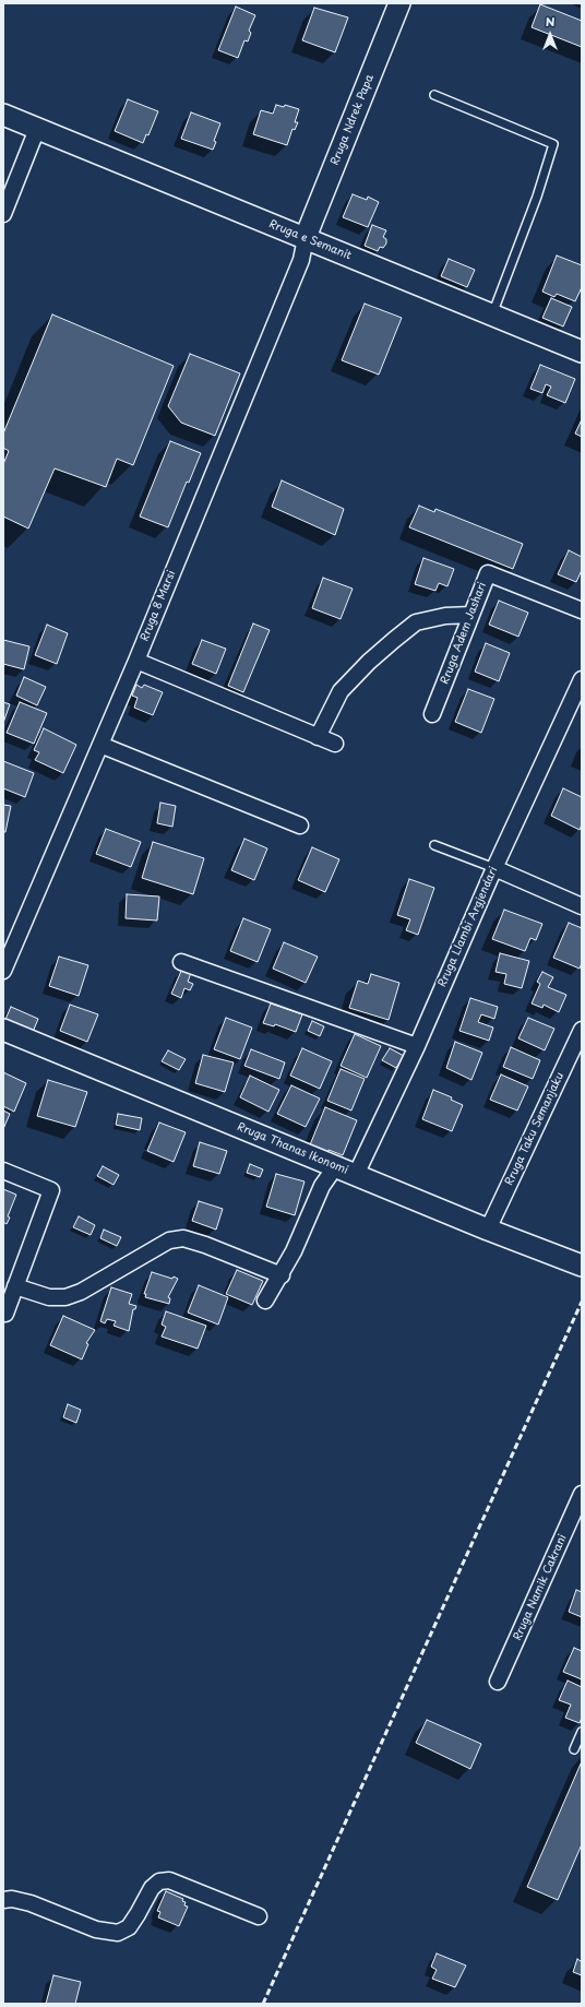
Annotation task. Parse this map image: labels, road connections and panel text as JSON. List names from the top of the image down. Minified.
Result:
{"streets":{"street":["Rruga Ndrek Papa","Rruga e Semanit","Rruga 8 Marsi","Rruga Adem Jashari","Rruga Llambi Argjendari","Rruga Taku Semanjaku","Rruga Thanas Ikonomi","Rruga Namik Cakrani"]},"crossings":[["Rruga Ndrek Papa","Rruga e Semanit"],["Rruga Ndrek Papa","Rruga 8 Marsi"],["Rruga e Semanit","Rruga 8 Marsi"],["Rruga Llambi Argjendari","Rruga Thanas Ikonomi"],["Rruga Taku Semanjaku","Rruga Thanas Ikonomi"]],"north":"top"}
